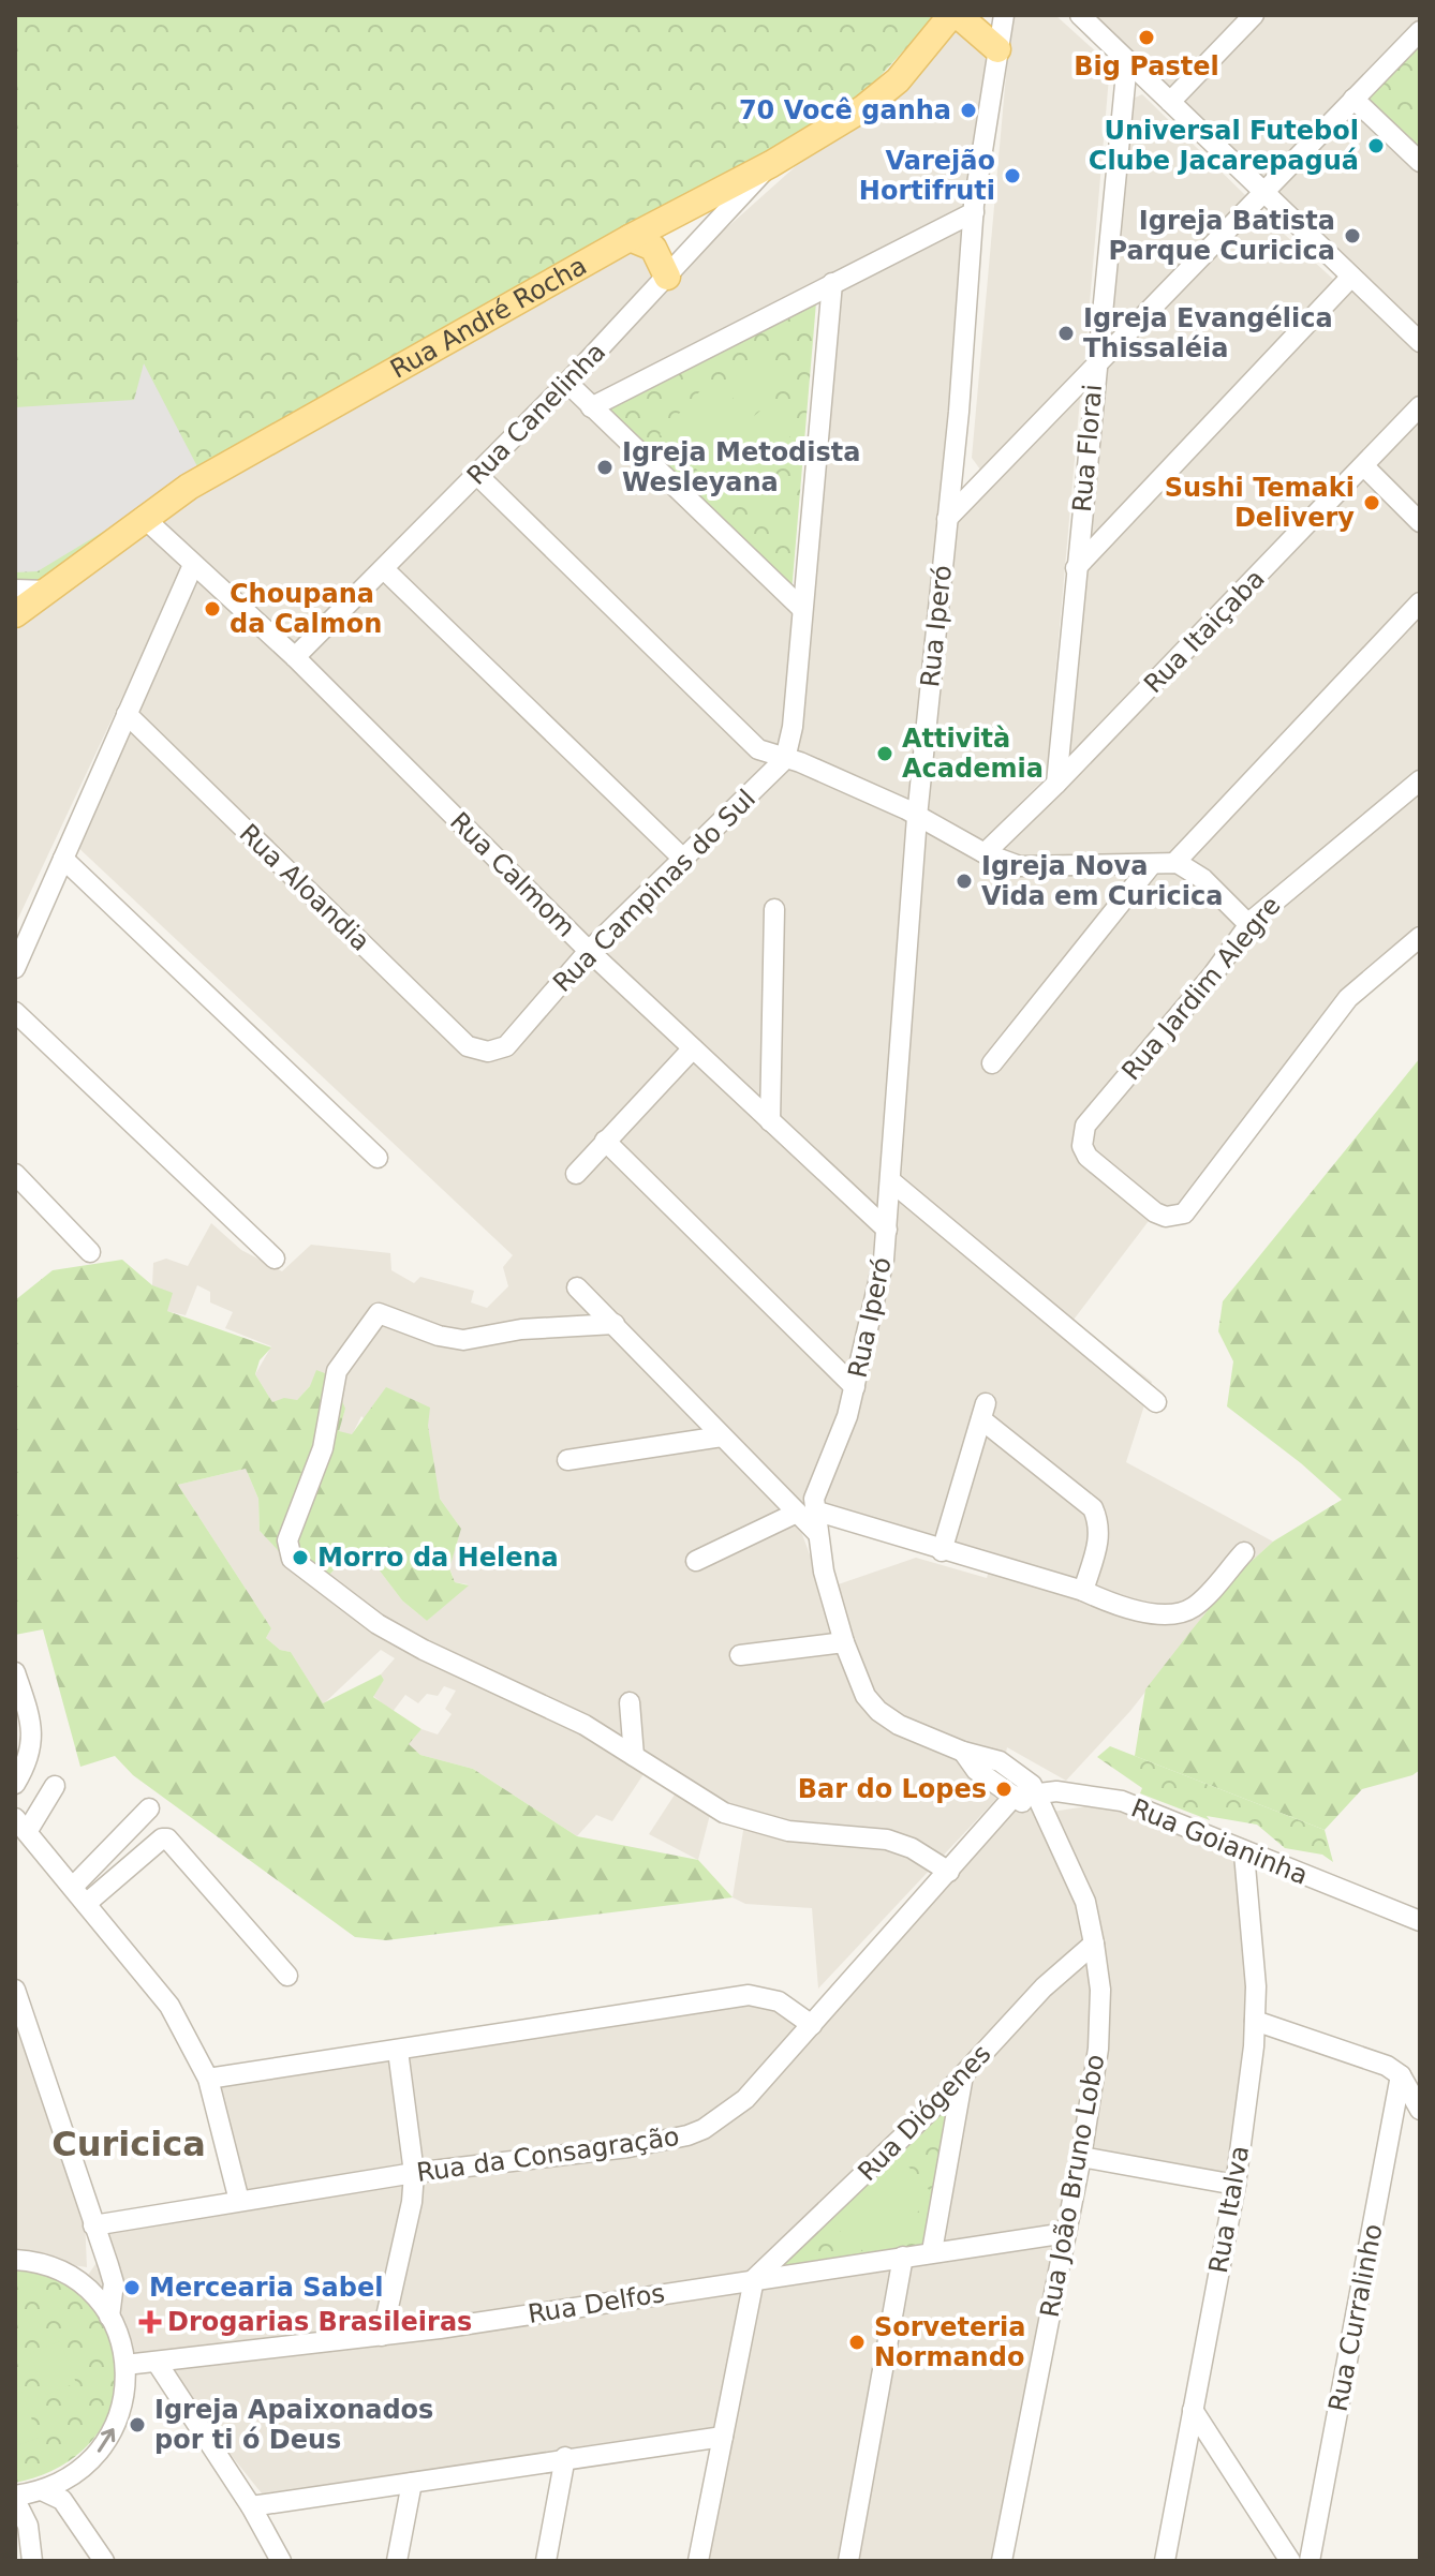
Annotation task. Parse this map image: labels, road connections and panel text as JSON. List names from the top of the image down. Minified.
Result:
{"streets":{"main road":["Rua André Rocha"],"street":["Rua Canelinha","Rua Florai","Rua Iperó","Rua Itaiçaba","Rua Calmom","Rua Aloandia","Rua Campinas do Sul","Rua Jardim Alegre","Rua Goianinha","Rua Diógenes","Rua da Consagração","Rua João Bruno Lobo","Rua Italva","Rua Delfos","Rua Curralinho"]},"crossings":[["Rua André Rocha","Rua Canelinha"],["Rua André Rocha","Rua Iperó"],["Rua André Rocha","Rua Calmom"],["Rua Canelinha","Rua Calmom"],["Rua Florai","Rua Itaiçaba"],["Rua Iperó","Rua Calmom"],["Rua Calmom","Rua Campinas do Sul"],["Rua Aloandia","Rua Campinas do Sul"],["Rua Goianinha","Rua da Consagração"],["Rua Goianinha","Rua João Bruno Lobo"],["Rua Goianinha","Rua Italva"],["Rua Diógenes","Rua João Bruno Lobo"],["Rua Diógenes","Rua Delfos"],["Rua João Bruno Lobo","Rua Delfos"]],"districts":["Curicica"],"places":{"other":["Big Pastel","70 Você ganha","Universal Futebol Clube Jacarepaguá","Varejão Hortifruti","Igreja Batista Parque Curicica","Igreja Evangélica Thissaléia","Igreja Metodista Wesleyana","Sushi Temaki Delivery","Choupana da Calmon","Attività Academia","Igreja Nova Vida em Curicica","Morro da Helena","Bar do Lopes","Mercearia Sabel","Sorveteria Normando","Igreja Apaixonados por ti ó Deus"],"health":["Drogarias Brasileiras"]}}
